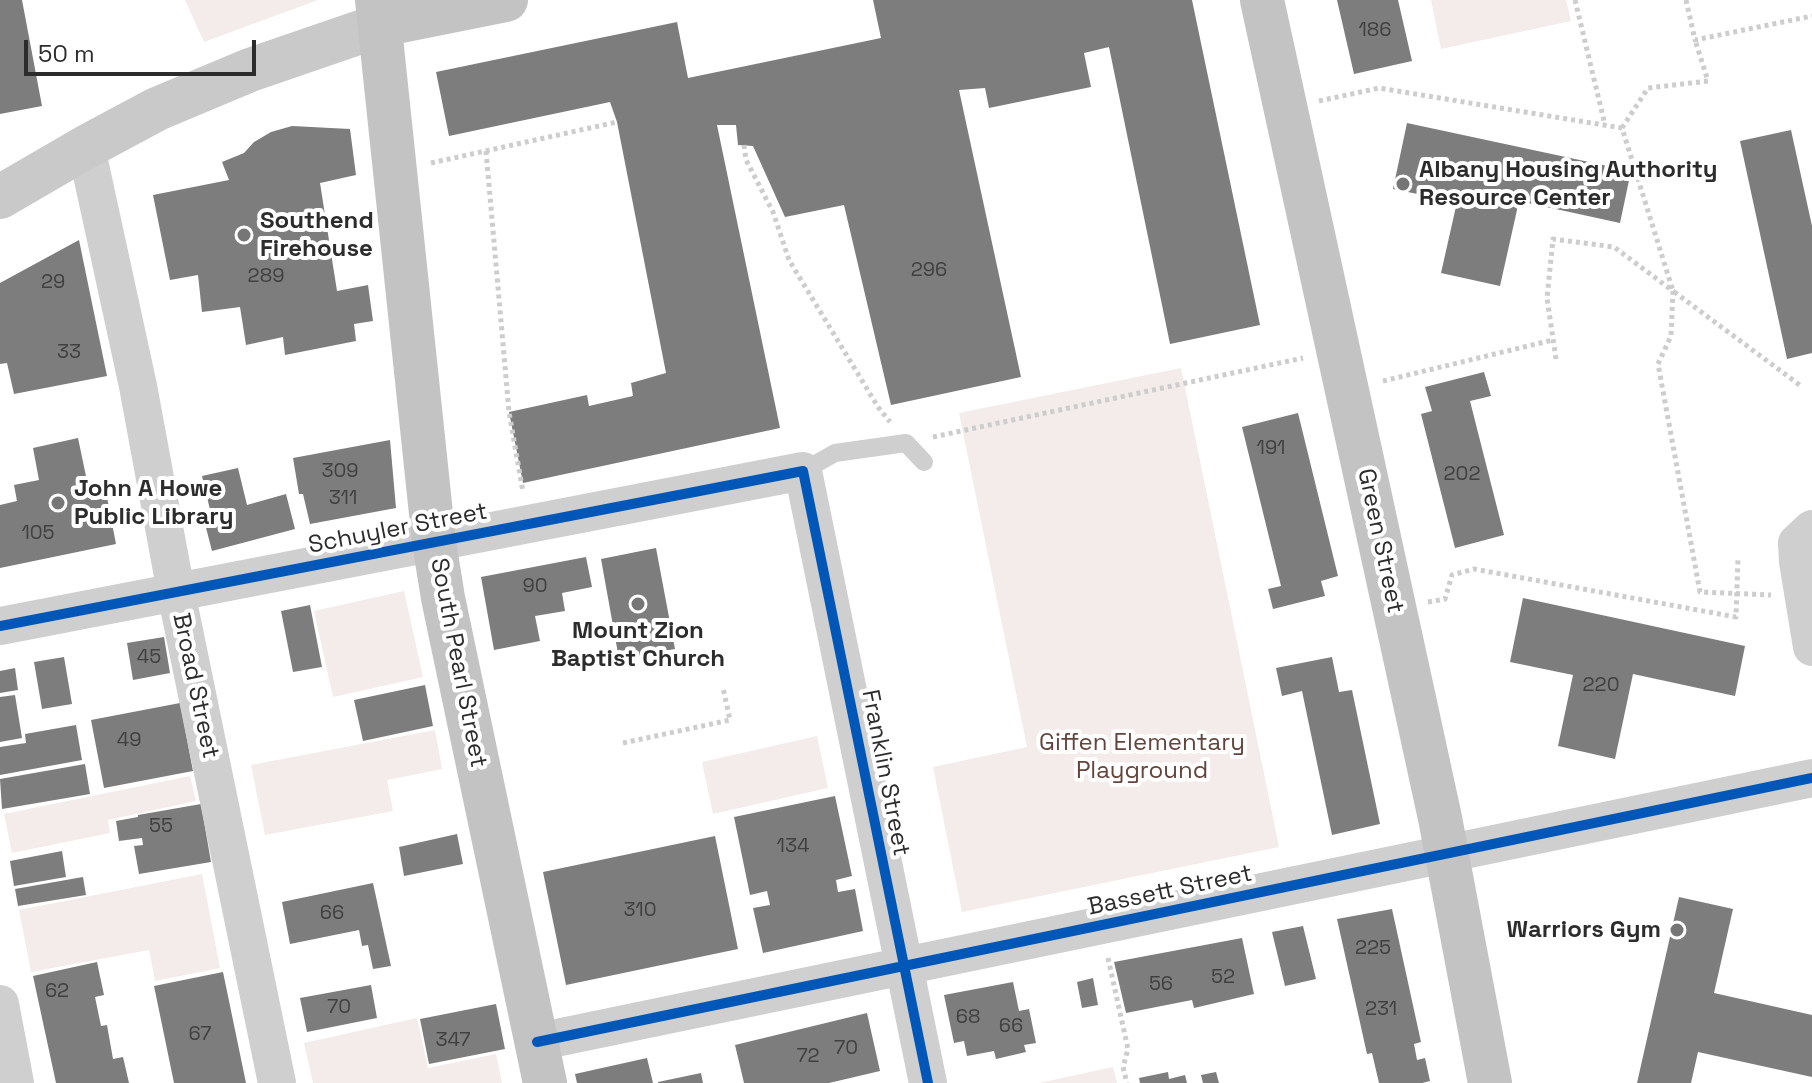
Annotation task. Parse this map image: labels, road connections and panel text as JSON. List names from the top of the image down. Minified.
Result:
{"streets":{"main road":["Green Street","South Pearl Street"],"street":["Schuyler Street","Broad Street","Franklin Street","Bassett Street"]},"crossings":[["Schuyler Street","South Pearl Street"],["Schuyler Street","Broad Street"],["Schuyler Street","Franklin Street"],["Green Street","Bassett Street"],["South Pearl Street","Bassett Street"],["Franklin Street","Bassett Street"]],"parks":["Giffen Elementary Playground"],"places":["Albany Housing Authority Resource Center","Southend Firehouse","John A Howe Public Library","Mount Zion Baptist Church","Warriors Gym"],"house_numbers":["186","296","289","29","33","191","309","202","311","105","90","45","220","49","55","134","310","66","225","52","56","62","70","231","68","66","67","347","70","72"],"scale_bar":"50 m"}
